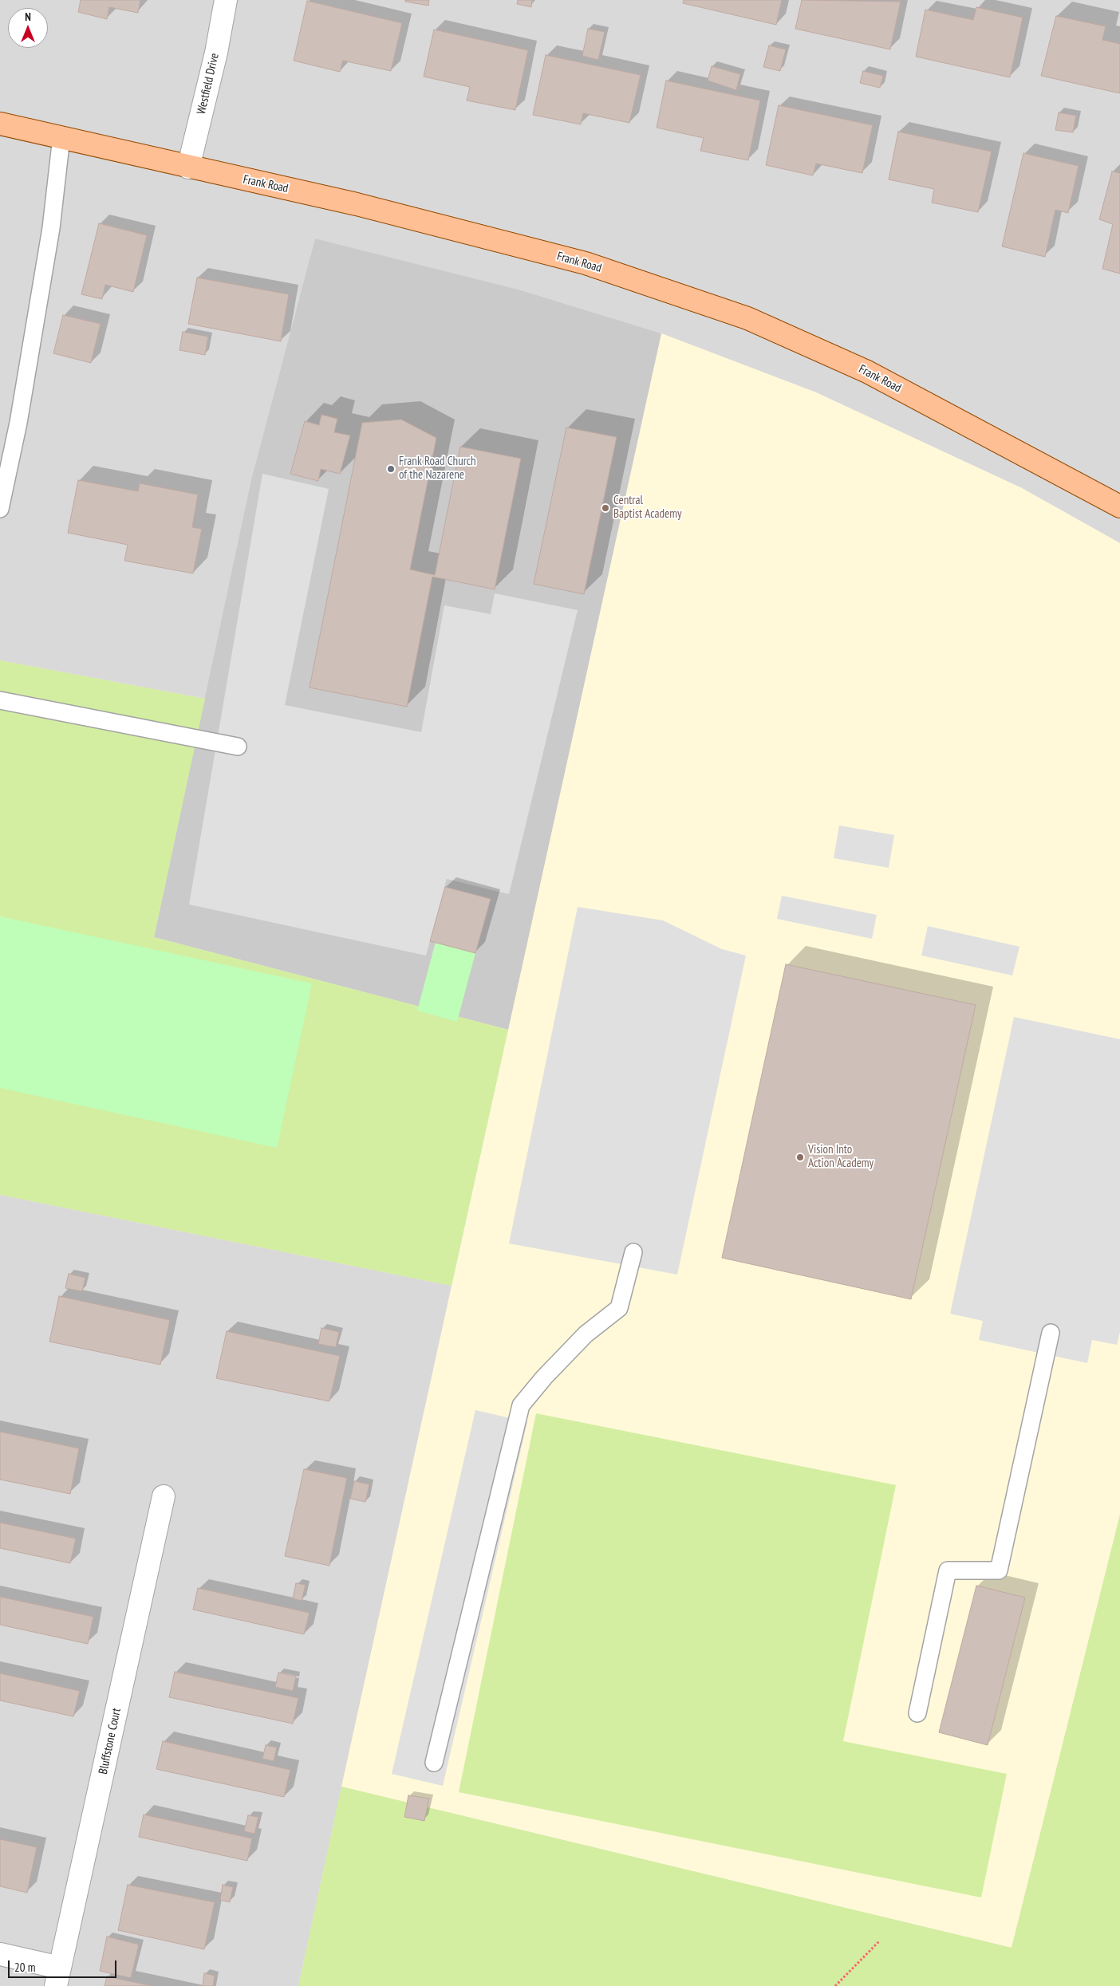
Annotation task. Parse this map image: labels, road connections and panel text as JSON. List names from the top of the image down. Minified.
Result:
{"streets":{"main road":["Frank Road"],"street":["Westfield Drive","Bluffstone Court"]},"crossings":[["Westfield Drive","Frank Road"]],"places":["Frank Road Church of the Nazarene","Central Baptist Academy","Vision Into Action Academy"],"scale_bar":"20 m","north":"top"}
